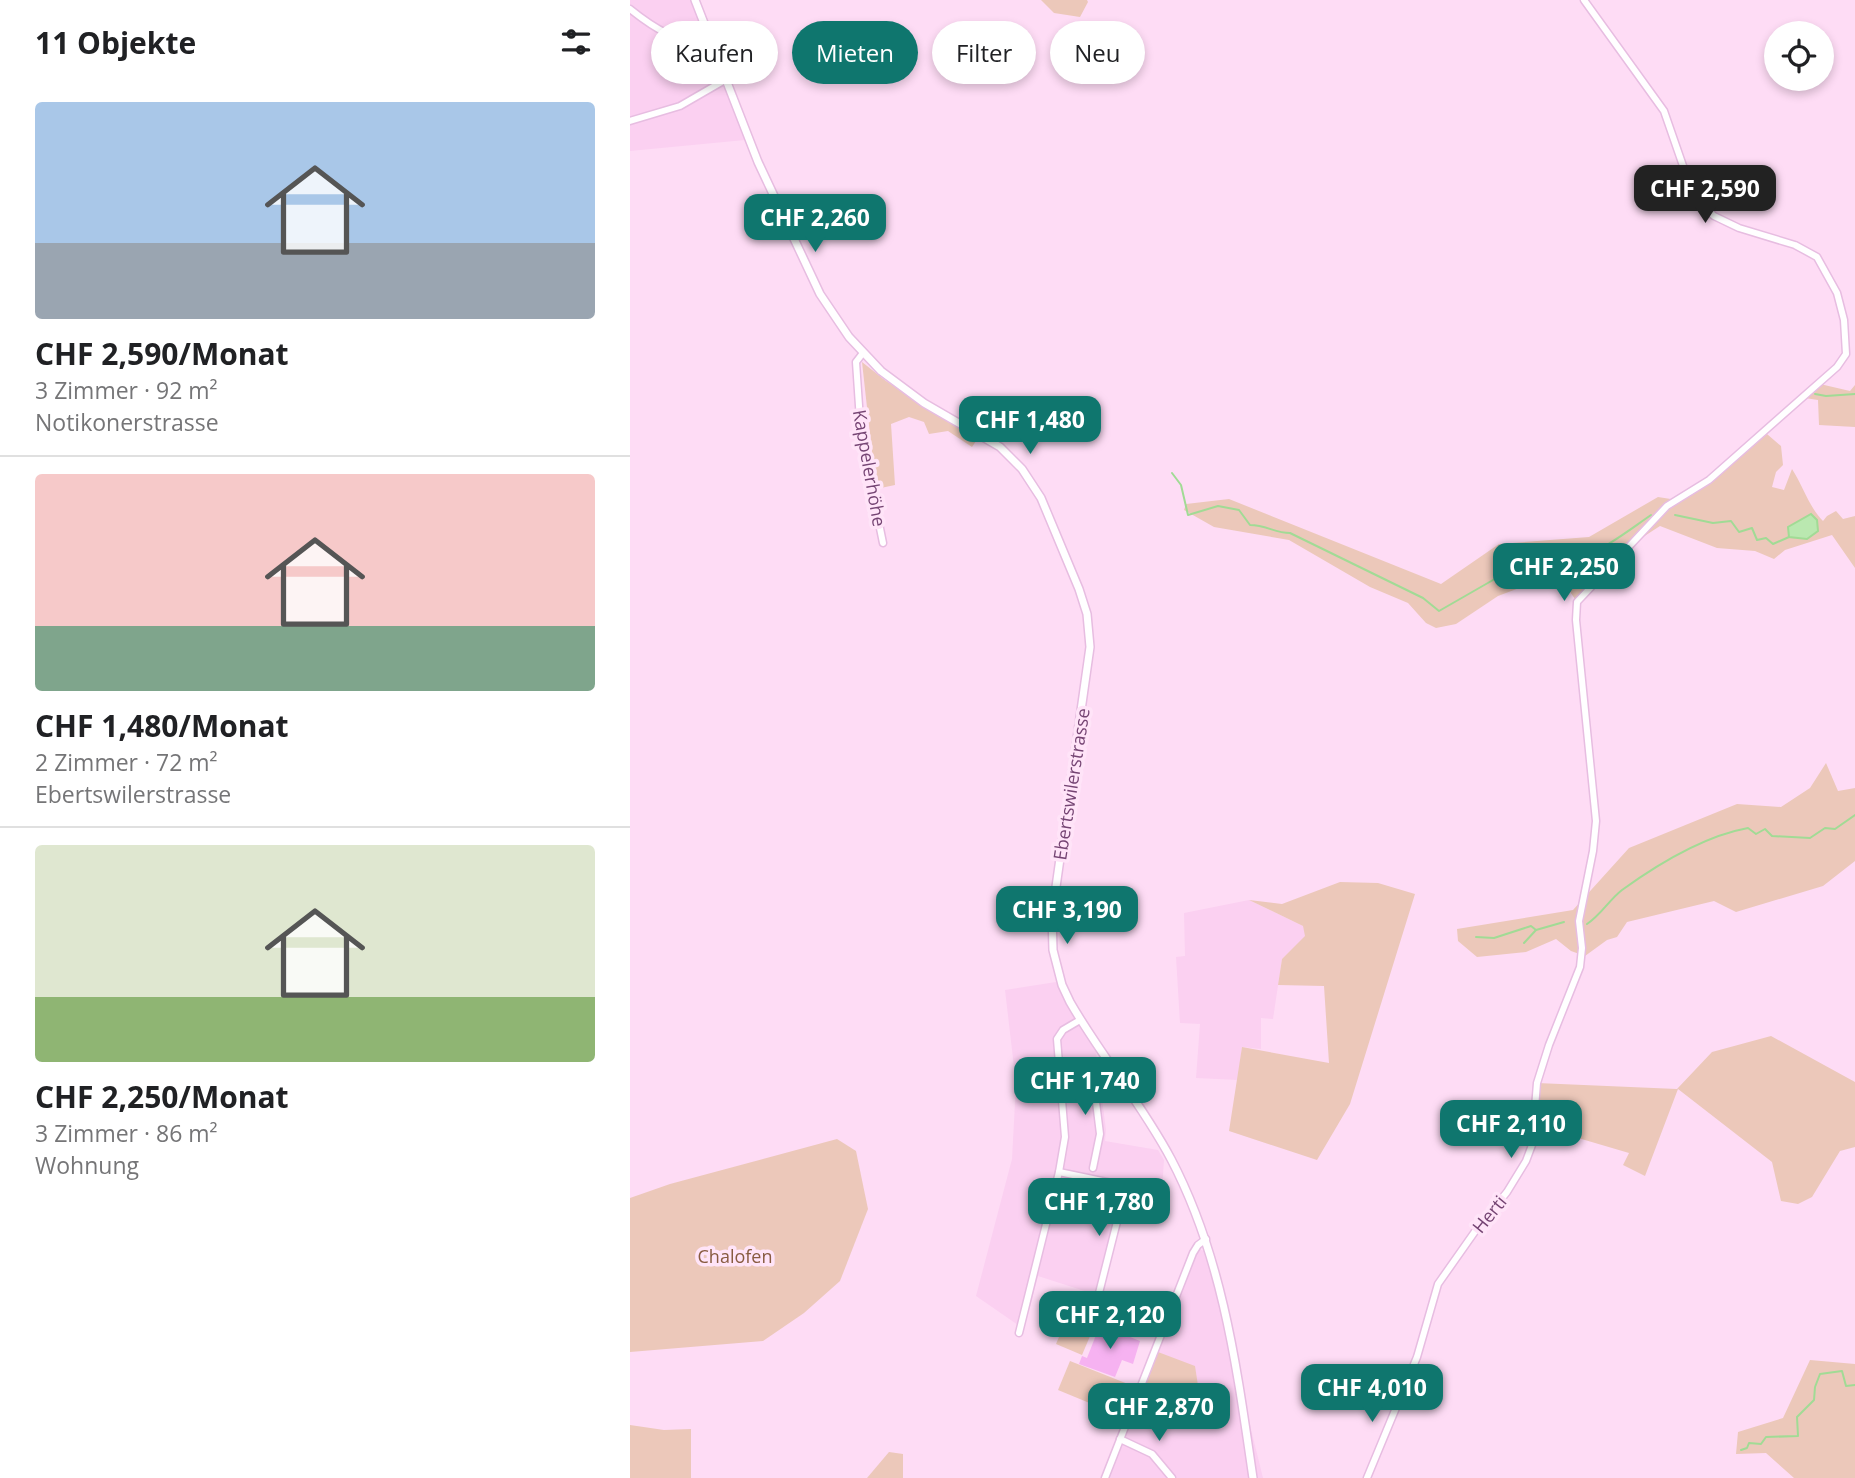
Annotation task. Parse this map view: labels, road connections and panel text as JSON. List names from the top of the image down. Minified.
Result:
{"streets":{"street":["Kappelerhöhe","Ebertswilerstrasse","Herti"]},"crossings":[["Kappelerhöhe","Ebertswilerstrasse"]],"parks":["Chalofen"],"page":{"heading":"11 Objekte","chip":["Kaufen","Mieten","Filter","Neu"],"list":[{"name":"CHF 2,590/Monat","note":"3 Zimmer · 92 m² · Notikonerstrasse"},{"name":"CHF 1,480/Monat","note":"2 Zimmer · 72 m² · Ebertswilerstrasse"},{"name":"CHF 2,250/Monat","note":"3 Zimmer · 86 m² · Wohnung"}],"price":["CHF 2,590","CHF 2,260","CHF 1,480","CHF 2,250","CHF 3,190","CHF 1,740","CHF 2,110","CHF 1,780","CHF 2,120","CHF 4,010","CHF 2,870"]}}
